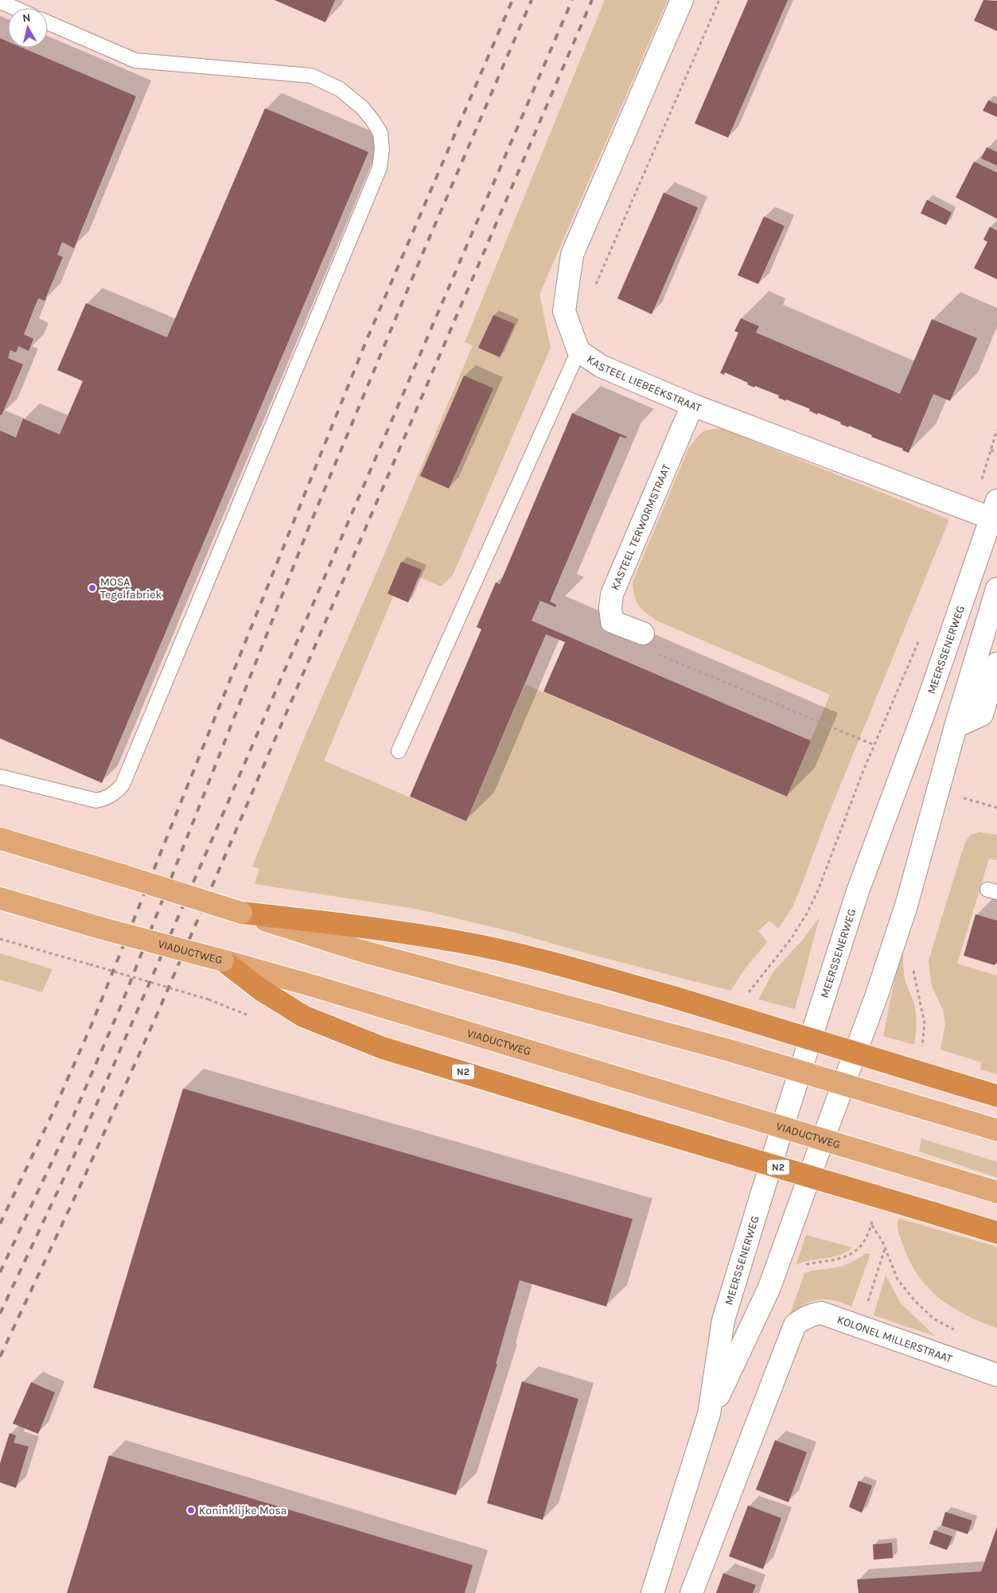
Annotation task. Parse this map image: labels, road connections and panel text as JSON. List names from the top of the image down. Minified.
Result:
{"streets":{"highway":["N2"],"main road":["VIADUCTWEG"],"street":["KASTEEL LIEBEEKSTRAAT","KASTEEL TERWORMSTRAAT","MEERSSENERWEG","KOLONEL MILLERSTRAAT"]},"crossings":[["KASTEEL LIEBEEKSTRAAT","KASTEEL TERWORMSTRAAT"],["KASTEEL LIEBEEKSTRAAT","MEERSSENERWEG"],["MEERSSENERWEG","VIADUCTWEG"],["VIADUCTWEG","N2"]],"places":["MOSA Tegelfabriek","Koninklijke Mosa"],"north":"top"}
